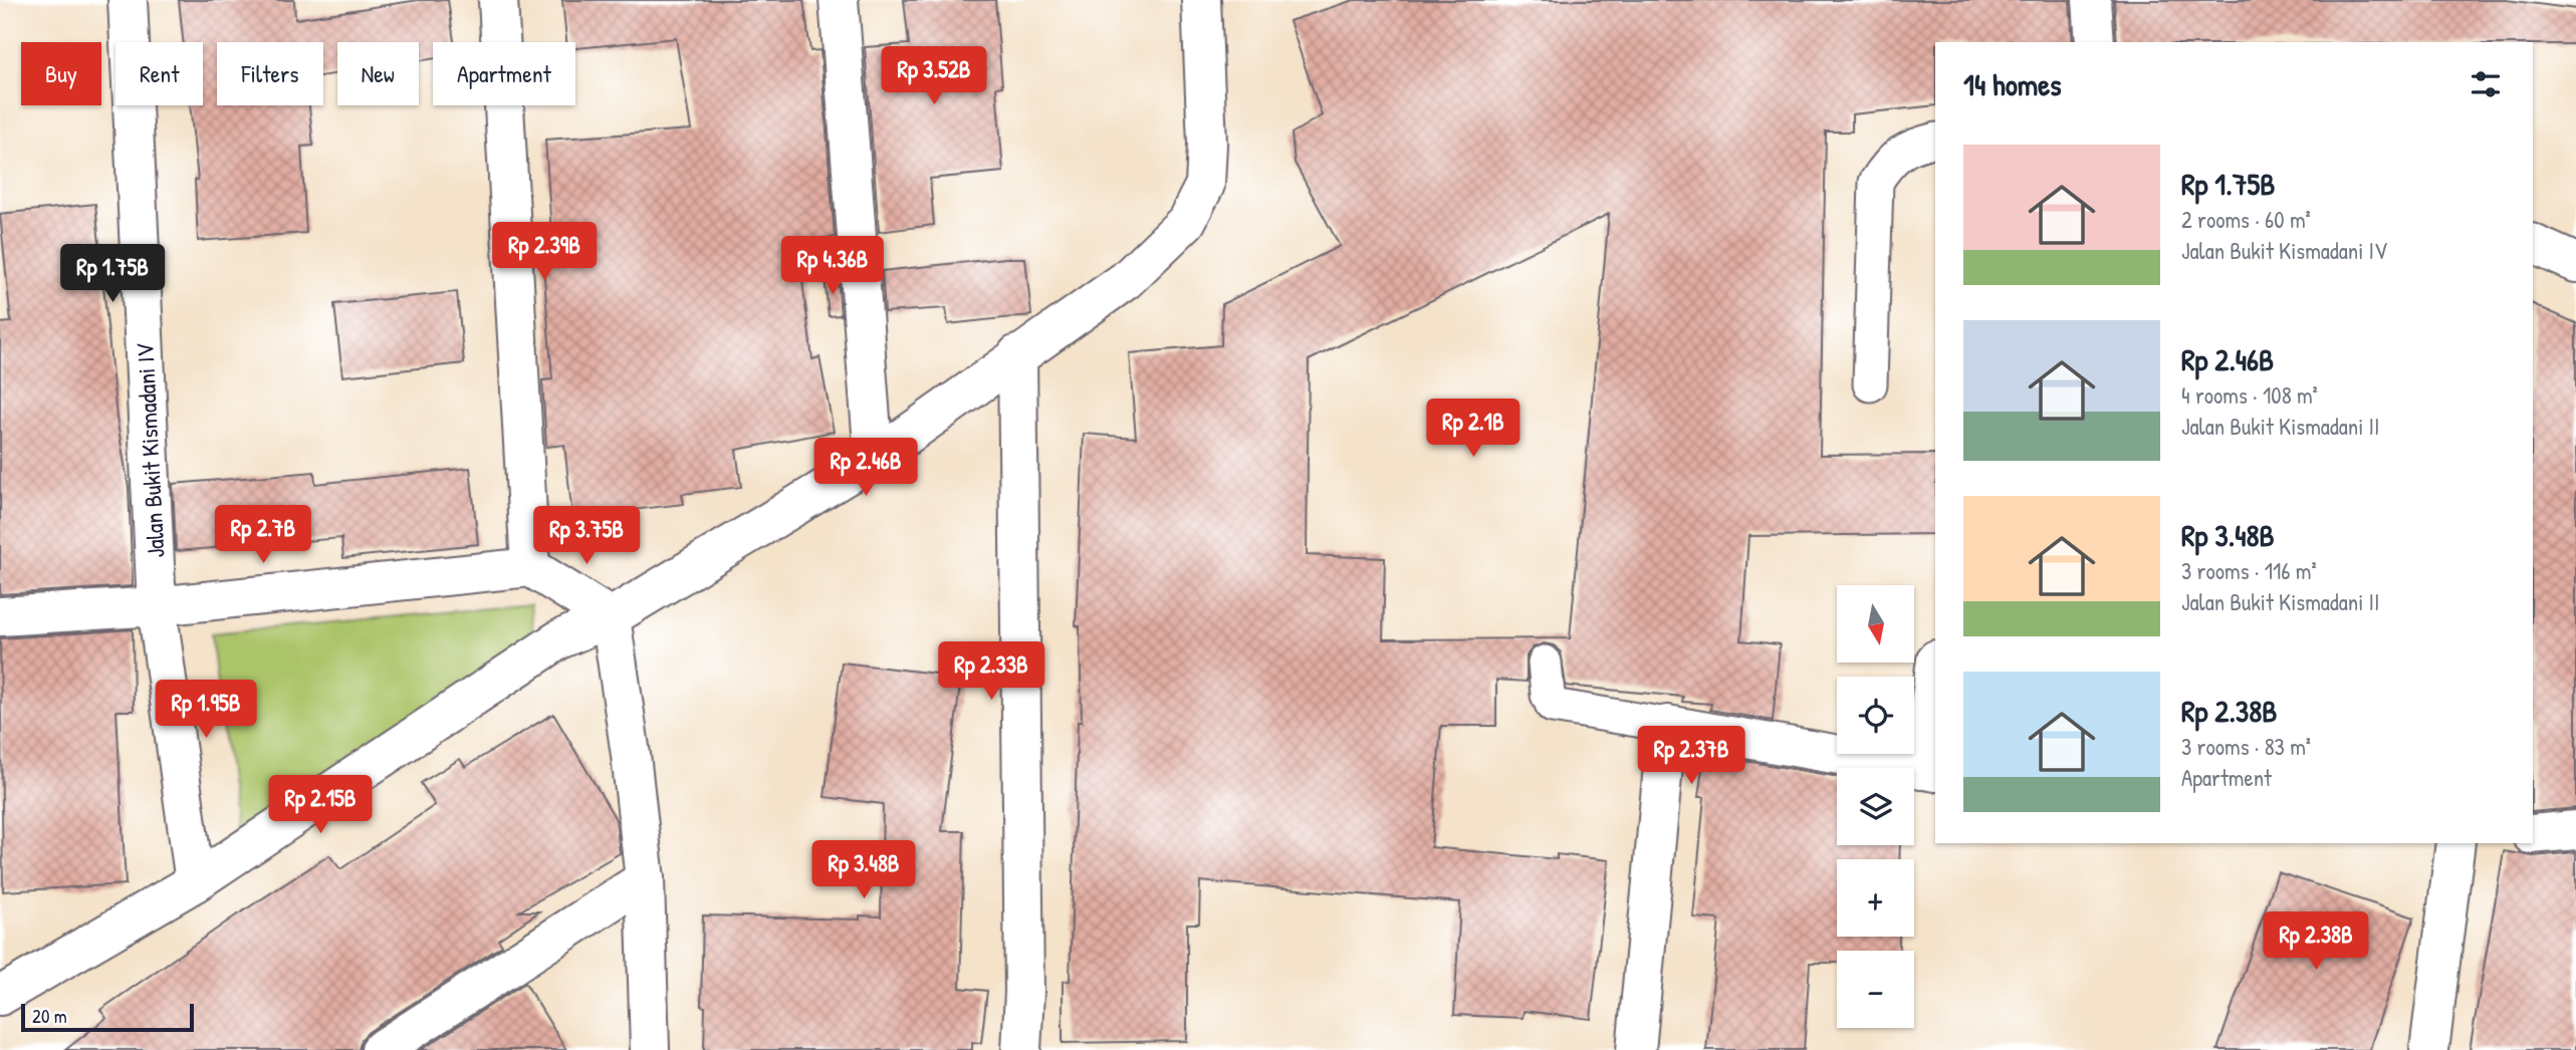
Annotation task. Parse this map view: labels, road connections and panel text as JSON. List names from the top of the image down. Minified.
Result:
{"streets":{"street":["Jalan Bukit Kismadani IV"]},"scale_bar":"20 m","north":"bottom","page":{"chip":["Buy","Rent","Filters","New","Apartment"],"heading":"14 homes","price":["Rp 3.52B","Rp 2.39B","Rp 4.36B","Rp 1.75B","Rp 2.1B","Rp 2.46B","Rp 2.7B","Rp 3.75B","Rp 2.33B","Rp 1.95B","Rp 2.37B","Rp 2.15B","Rp 3.48B","Rp 2.38B"],"list":[{"name":"Rp 1.75B","note":"2 rooms · 60 m² · Jalan Bukit Kismadani IV"},{"name":"Rp 2.46B","note":"4 rooms · 108 m² · Jalan Bukit Kismadani II"},{"name":"Rp 3.48B","note":"3 rooms · 116 m² · Jalan Bukit Kismadani II"},{"name":"Rp 2.38B","note":"3 rooms · 83 m² · Apartment"}],"map_buttons":["+","−"],"scale":"20 m"}}
